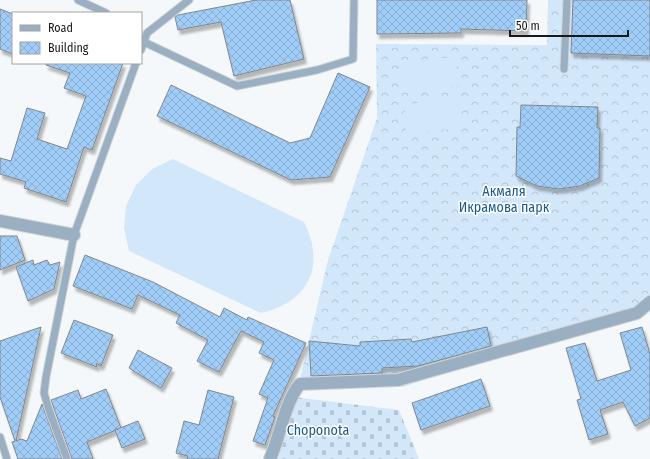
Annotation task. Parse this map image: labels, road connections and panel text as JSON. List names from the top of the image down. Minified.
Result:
{"parks":["Акмаля Икрамова парк","Choponota"],"legend":["Road","Building"],"scale_bar":"50 m"}
